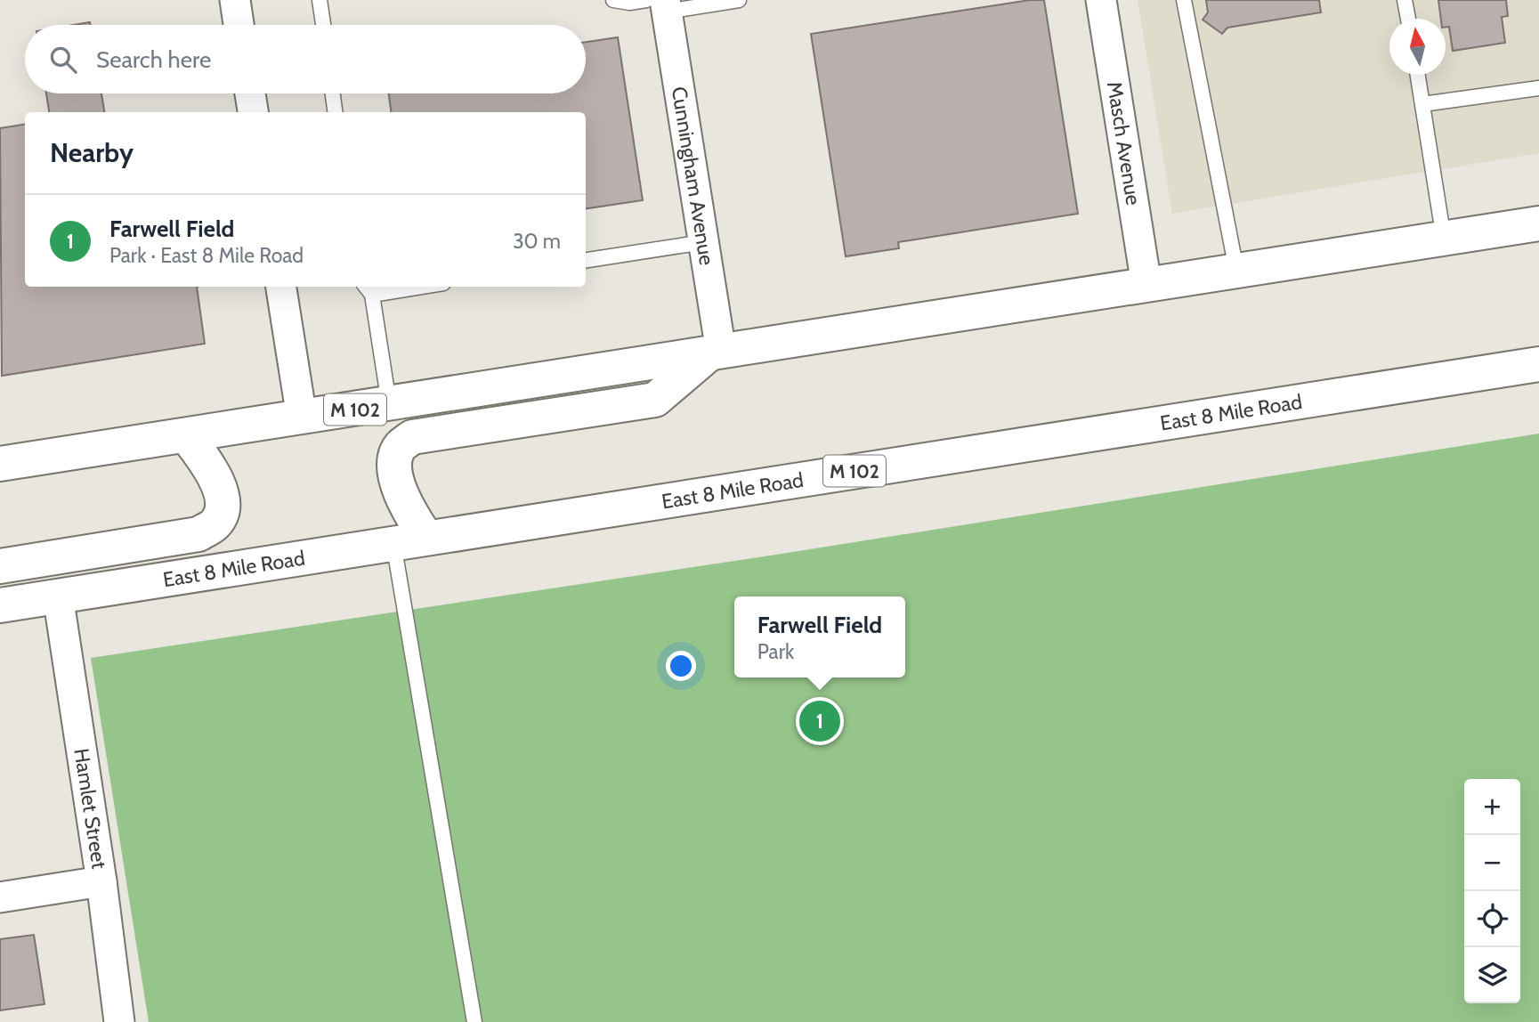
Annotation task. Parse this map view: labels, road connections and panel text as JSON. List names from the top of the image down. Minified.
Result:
{"streets":{"highway":["M 102","East 8 Mile Road"],"street":["Masch Avenue","Cunningham Avenue","Hamlet Street"]},"crossings":[["Masch Avenue","M 102"],["Cunningham Avenue","M 102"],["East 8 Mile Road","Hamlet Street"]],"north":"top","page":{"search":"Search here","heading":"Nearby","list":[{"mark":"1","name":"Farwell Field","note":"Park · East 8 Mile Road","value":"30 m"}],"popup":["Farwell Field","Park"],"pins":"1","map_buttons":["+","−"]}}
